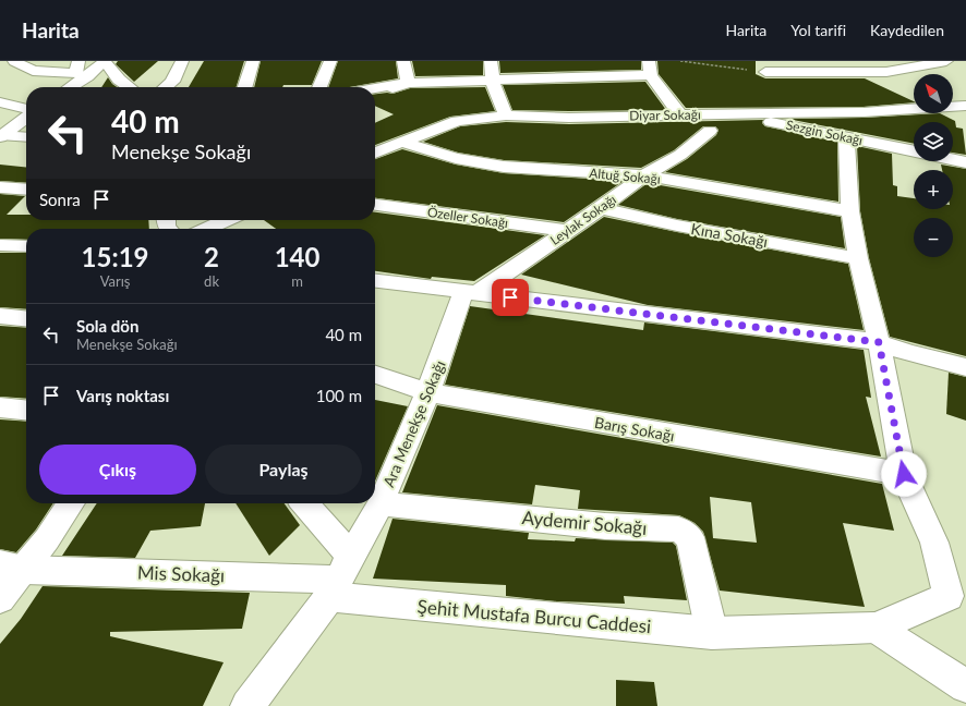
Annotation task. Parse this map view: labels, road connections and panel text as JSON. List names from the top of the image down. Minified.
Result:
{"streets":{"street":["Diyar Sokağı","Sezgin Sokağı","Altuğ Sokağı","Özeller Sokağı","Leylak Sokağı","Kına Sokağı","Ara Menekşe Sokağı","Barış Sokağı","Aydemir Sokağı","Mis Sokağı","Şehit Mustafa Burcu Caddesi"]},"crossings":[["Diyar Sokağı","Sezgin Sokağı"],["Diyar Sokağı","Altuğ Sokağı"],["Altuğ Sokağı","Leylak Sokağı"],["Özeller Sokağı","Leylak Sokağı"],["Leylak Sokağı","Kına Sokağı"],["Leylak Sokağı","Ara Menekşe Sokağı"],["Ara Menekşe Sokağı","Barış Sokağı"],["Ara Menekşe Sokağı","Aydemir Sokağı"],["Ara Menekşe Sokağı","Mis Sokağı"],["Ara Menekşe Sokağı","Şehit Mustafa Burcu Caddesi"],["Aydemir Sokağı","Şehit Mustafa Burcu Caddesi"],["Mis Sokağı","Şehit Mustafa Burcu Caddesi"]],"north":"top left","page":{"header":"Harita","nav":["Harita","Yol tarifi","Kaydedilen"],"map_buttons":["+","−"],"turn":["40 m","Menekşe Sokağı"],"then":"Sonra","eta":["15:19","Varış","2","dk","140","m"],"list":[{"name":"Sola dön","note":"Menekşe Sokağı","value":"40 m"},{"name":"Varış noktası","value":"100 m"}],"buttons":["Çıkış","Paylaş"]}}
